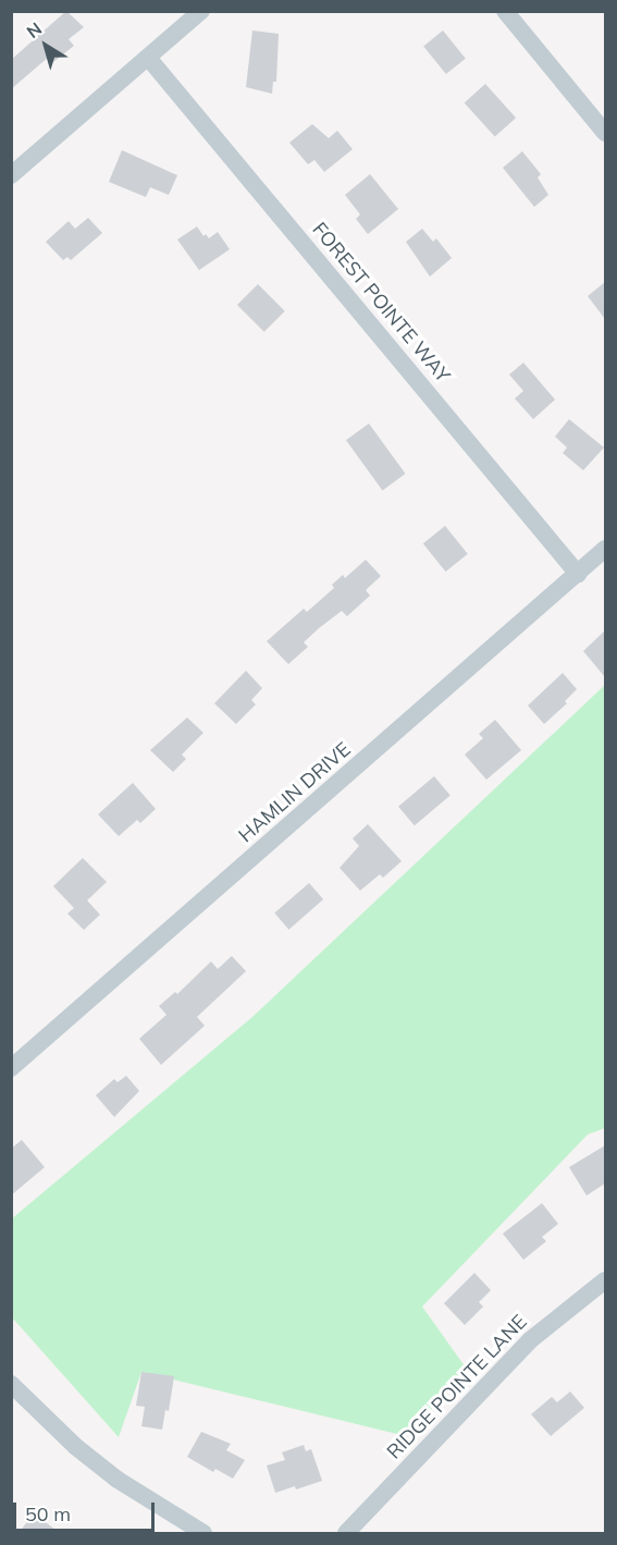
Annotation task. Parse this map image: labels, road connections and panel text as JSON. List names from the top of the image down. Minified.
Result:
{"streets":{"street":["FOREST POINTE WAY","HAMLIN DRIVE","RIDGE POINTE LANE"]},"crossings":[["FOREST POINTE WAY","HAMLIN DRIVE"]],"scale_bar":"50 m","north":"top left"}
